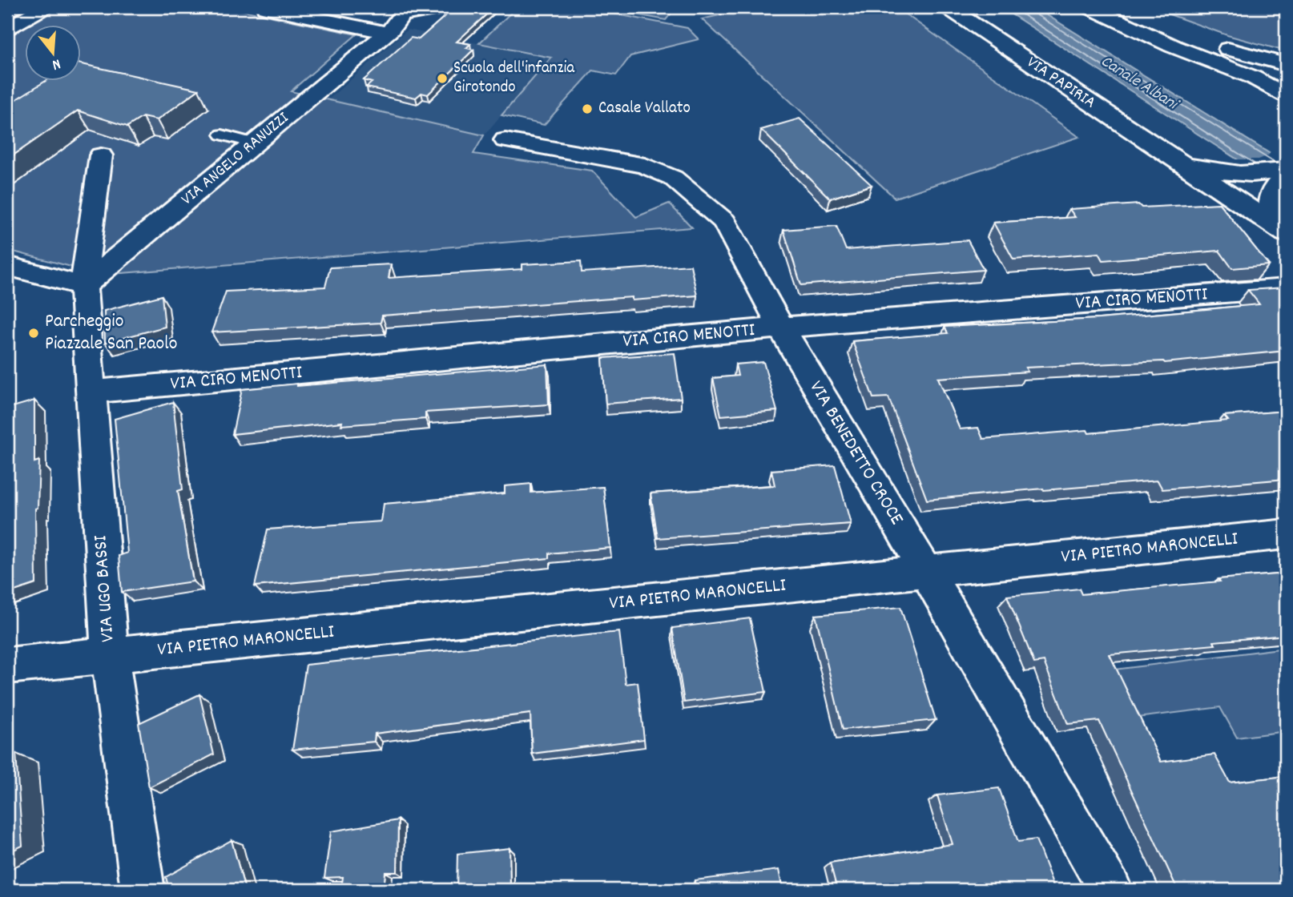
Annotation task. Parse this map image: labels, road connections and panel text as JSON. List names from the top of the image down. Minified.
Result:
{"streets":{"main road":["VIA PAPIRIA","VIA ANGELO RANUZZI","VIA CIRO MENOTTI","VIA BENEDETTO CROCE","VIA PIETRO MARONCELLI","VIA UGO BASSI"]},"crossings":[["VIA ANGELO RANUZZI","VIA UGO BASSI"],["VIA CIRO MENOTTI","VIA BENEDETTO CROCE"],["VIA CIRO MENOTTI","VIA UGO BASSI"],["VIA BENEDETTO CROCE","VIA PIETRO MARONCELLI"],["VIA PIETRO MARONCELLI","VIA UGO BASSI"]],"water":["Canale Albani"],"places":["Scuola dell'infanzia Girotondo","Casale Vallato","Parcheggio Piazzale San Paolo"],"north":"bottom"}
